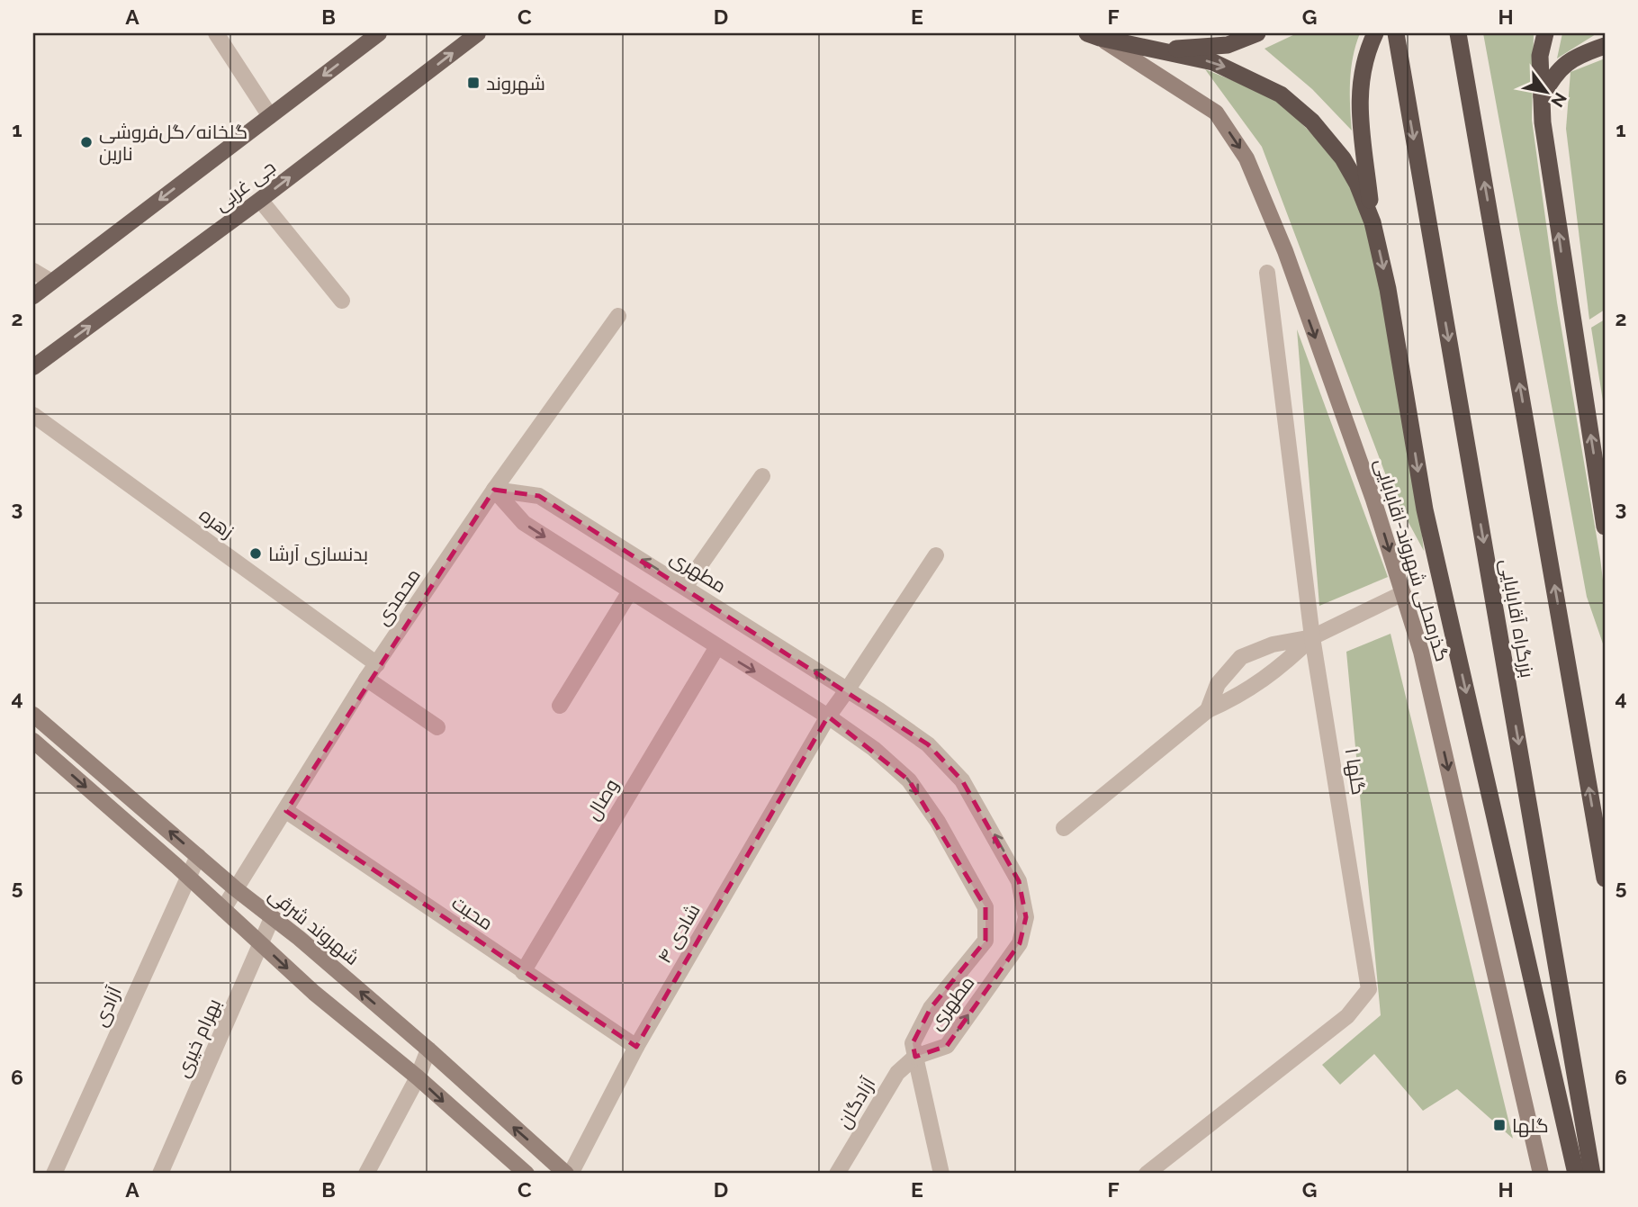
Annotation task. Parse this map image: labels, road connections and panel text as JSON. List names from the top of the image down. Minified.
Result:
{"streets":{"highway":["بزرگراه آقابابایی"],"main road":["جی غربی","گذرمحلی شهروند-اقابابایی","شهروند شرقی"],"street":["زهره","مطهری","محمدی","گلها ۱","وصال","محبت","شادی ۴","آزادی","بهرام خیری","آزادگان"]},"crossings":[["زهره","محمدی"],["مطهری","محمدی"],["مطهری","وصال"],["مطهری","شادی ۴"],["مطهری","آزادگان"],["محمدی","محبت"],["محمدی","شهروند شرقی"],["وصال","محبت"],["محبت","شادی ۴"],["شهروند شرقی","شادی ۴"],["شهروند شرقی","آزادی"],["شهروند شرقی","بهرام خیری"]],"one_way":["گذرمحلی شهروند-اقابابایی"],"places":{"transit":["شهروند","گلها"],"other":["گلخانه/گل‌فروشی نارین","بدنسازی آرشا"]},"north":"bottom right","grid":{"columns":["A","B","C","D","E","F","G","H"],"rows":["1","2","3","4","5","6"]}}
